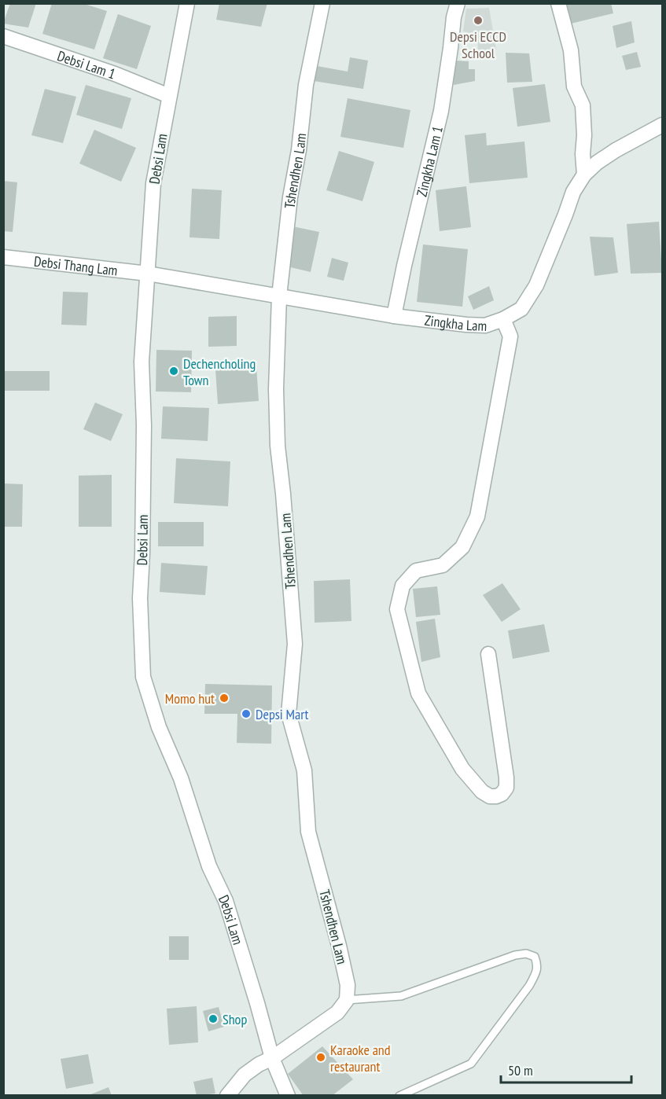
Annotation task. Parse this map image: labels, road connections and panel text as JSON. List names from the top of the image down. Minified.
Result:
{"streets":{"street":["Debsi Lam 1","Debsi Lam","Zingkha Lam 1","Tshendhen Lam","Debsi Thang Lam","Zingkha Lam"]},"crossings":[["Debsi Lam 1","Debsi Lam"],["Debsi Lam","Debsi Thang Lam"],["Debsi Lam","Zingkha Lam"],["Zingkha Lam 1","Zingkha Lam"],["Tshendhen Lam","Zingkha Lam"],["Debsi Thang Lam","Zingkha Lam"]],"places":["Depsi ECCD School","Dechencholing Town","Momo hut","Depsi Mart","Shop","Karaoke and restaurant"],"scale_bar":"50 m"}
